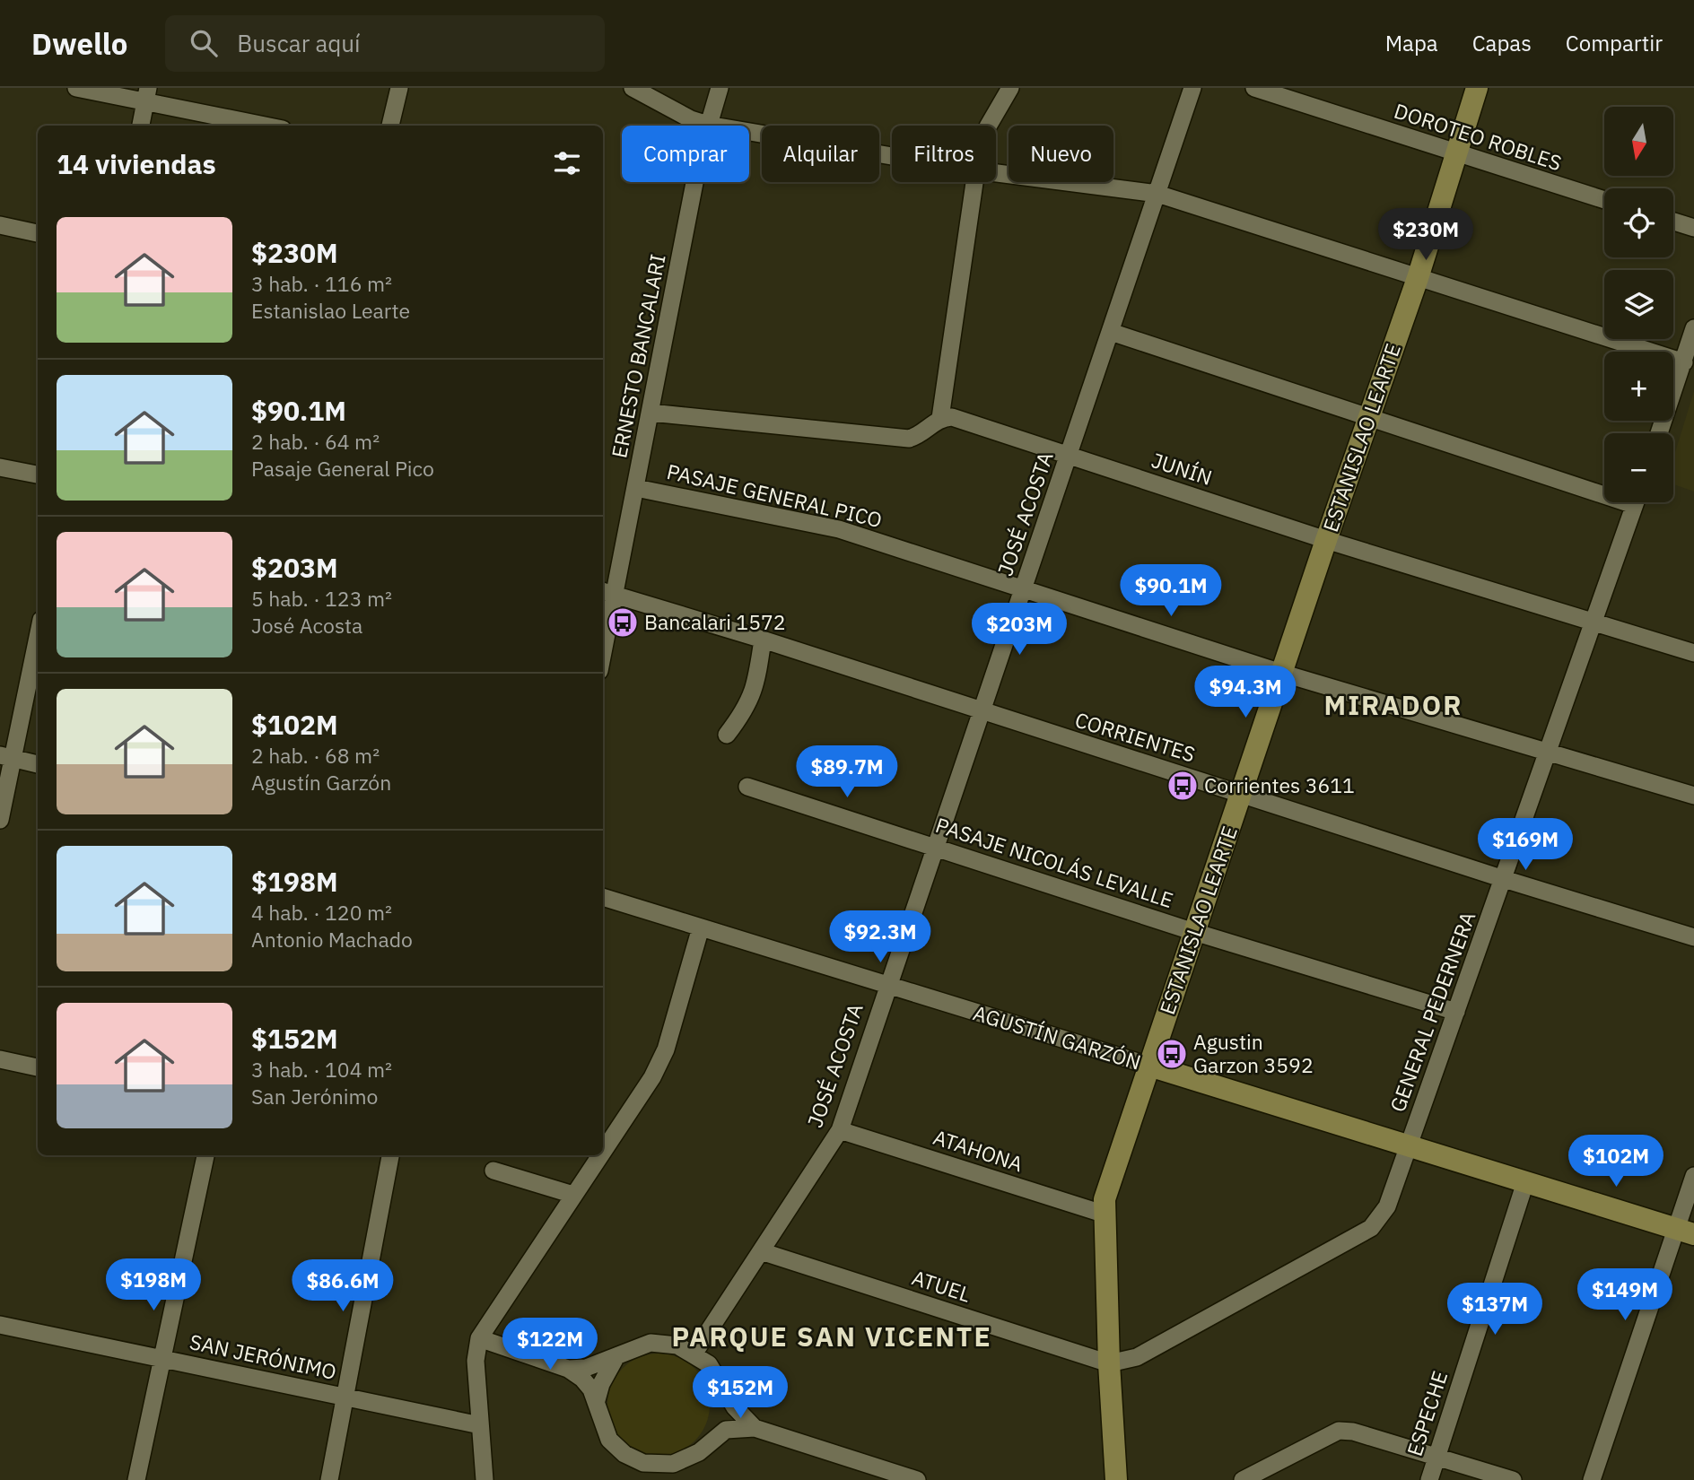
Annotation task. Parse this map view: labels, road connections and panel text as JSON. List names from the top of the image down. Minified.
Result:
{"streets":{"main road":["ESTANISLAO LEARTE","AGUSTÍN GARZÓN"],"street":["DOROTEO ROBLES","ERNESTO BANCALARI","JUNÍN","PASAJE GENERAL PICO","JOSÉ ACOSTA","CORRIENTES","PASAJE NICOLÁS LEVALLE","GENERAL PEDERNERA","ATAHONA","ATUEL","SAN JERÓNIMO","ESPECHE"]},"crossings":[["DOROTEO ROBLES","ESTANISLAO LEARTE"],["ERNESTO BANCALARI","PASAJE GENERAL PICO"],["ERNESTO BANCALARI","CORRIENTES"],["ESTANISLAO LEARTE","JUNÍN"],["ESTANISLAO LEARTE","PASAJE GENERAL PICO"],["ESTANISLAO LEARTE","CORRIENTES"],["ESTANISLAO LEARTE","PASAJE NICOLÁS LEVALLE"],["ESTANISLAO LEARTE","GENERAL PEDERNERA"],["ESTANISLAO LEARTE","AGUSTÍN GARZÓN"],["ESTANISLAO LEARTE","ATAHONA"],["ESTANISLAO LEARTE","ATUEL"],["JUNÍN","JOSÉ ACOSTA"],["JUNÍN","GENERAL PEDERNERA"],["PASAJE GENERAL PICO","JOSÉ ACOSTA"],["PASAJE GENERAL PICO","GENERAL PEDERNERA"],["JOSÉ ACOSTA","CORRIENTES"],["JOSÉ ACOSTA","PASAJE NICOLÁS LEVALLE"],["JOSÉ ACOSTA","AGUSTÍN GARZÓN"],["JOSÉ ACOSTA","ATAHONA"],["JOSÉ ACOSTA","ATUEL"],["CORRIENTES","GENERAL PEDERNERA"],["PASAJE NICOLÁS LEVALLE","GENERAL PEDERNERA"],["GENERAL PEDERNERA","AGUSTÍN GARZÓN"],["GENERAL PEDERNERA","ATUEL"],["AGUSTÍN GARZÓN","ESPECHE"]],"districts":["MIRADOR","PARQUE SAN VICENTE"],"places":{"bus stop":["Bancalari 1572","Corrientes 3611","Agustin Garzon 3592"]},"north":"bottom","page":{"header":"Dwello","search":"Buscar aquí","nav":["Mapa","Capas","Compartir"],"map_buttons":["+","−"],"chip":["Comprar","Alquilar","Filtros","Nuevo"],"heading":"14 viviendas","list":[{"name":"$230M","note":"3 hab. · 116 m² · Estanislao Learte"},{"name":"$90.1M","note":"2 hab. · 64 m² · Pasaje General Pico"},{"name":"$203M","note":"5 hab. · 123 m² · José Acosta"},{"name":"$102M","note":"2 hab. · 68 m² · Agustín Garzón"},{"name":"$198M","note":"4 hab. · 120 m² · Antonio Machado"},{"name":"$152M","note":"3 hab. · 104 m² · San Jerónimo"}],"price":["$230M","$90.1M","$203M","$94.3M","$89.7M","$169M","$92.3M","$102M","$198M","$86.6M","$149M","$137M","$122M","$152M"]}}
